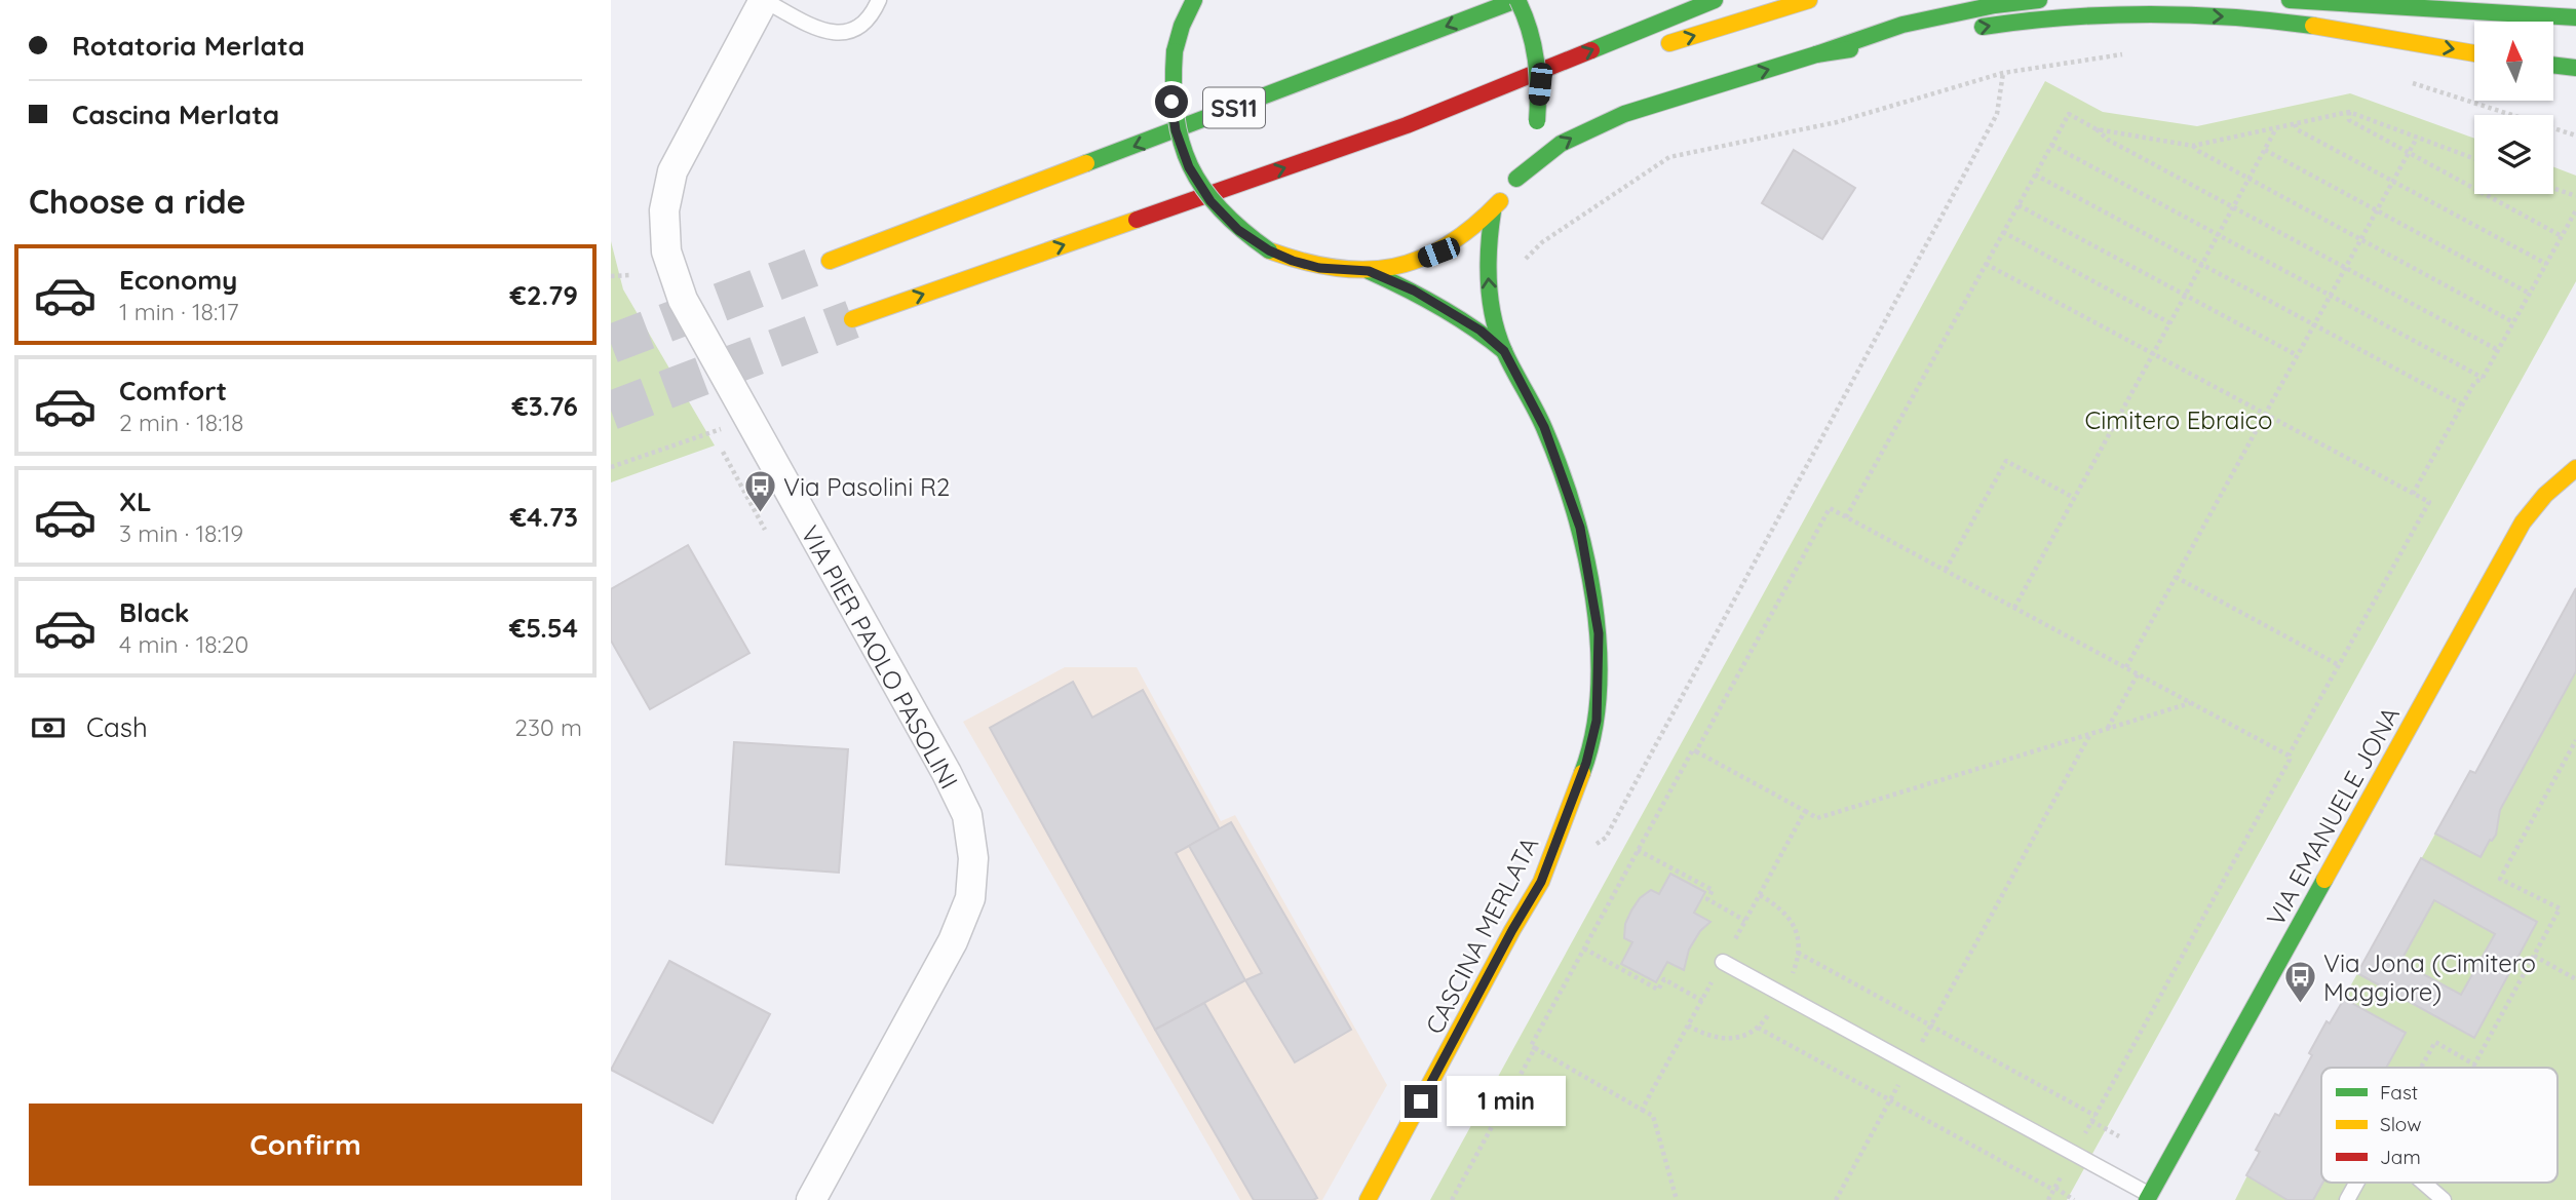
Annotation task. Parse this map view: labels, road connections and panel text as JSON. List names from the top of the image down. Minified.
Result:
{"streets":{"main road":["SS11","VIA EMANUELE JONA","CASCINA MERLATA"],"street":["VIA PIER PAOLO PASOLINI"]},"parks":["Cimitero Ebraico"],"places":{"bus stop":["Via Pasolini R2","Via Jona (Cimitero Maggiore)"]},"legend":["Fast","Slow","Jam"],"north":"top","page":{"banner":["Rotatoria Merlata","Cascina Merlata"],"heading":"Choose a ride","list":[{"name":"Economy","note":"1 min · 18:17","value":"€2.79"},{"name":"Comfort","note":"2 min · 18:18","value":"€3.76"},{"name":"XL","note":"3 min · 18:19","value":"€4.73"},{"name":"Black","note":"4 min · 18:20","value":"€5.54"}],"pay":["Cash","230 m"],"bubble":"1 min","buttons":"Confirm"}}
